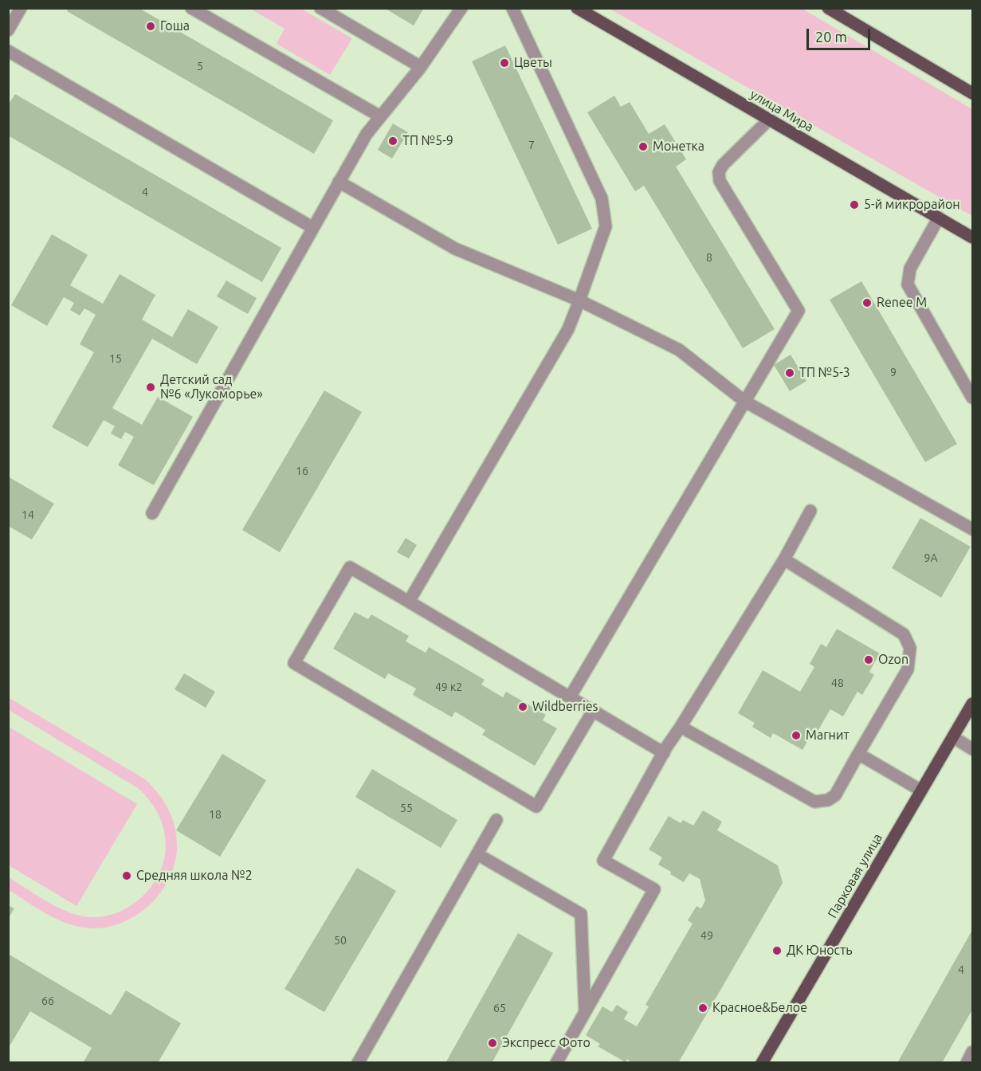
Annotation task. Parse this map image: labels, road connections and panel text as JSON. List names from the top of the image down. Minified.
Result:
{"streets":{"main road":["улица Мира","Парковая улица"]},"places":["Гоша","Цветы","ТП №5-9","Монетка","5-й микрорайон","Renee M","ТП №5-3","Детский сад №6 «Лукоморье»","Ozon","Wildberries","Магнит","Средняя школа №2","ДК Юность","Красное&Белое","Экспресс Фото"],"house_numbers":["5","7","4","8","15","9","16","14","9А","48","49 к2","55","18","49","50","4","66","65"],"scale_bar":"20 m"}
